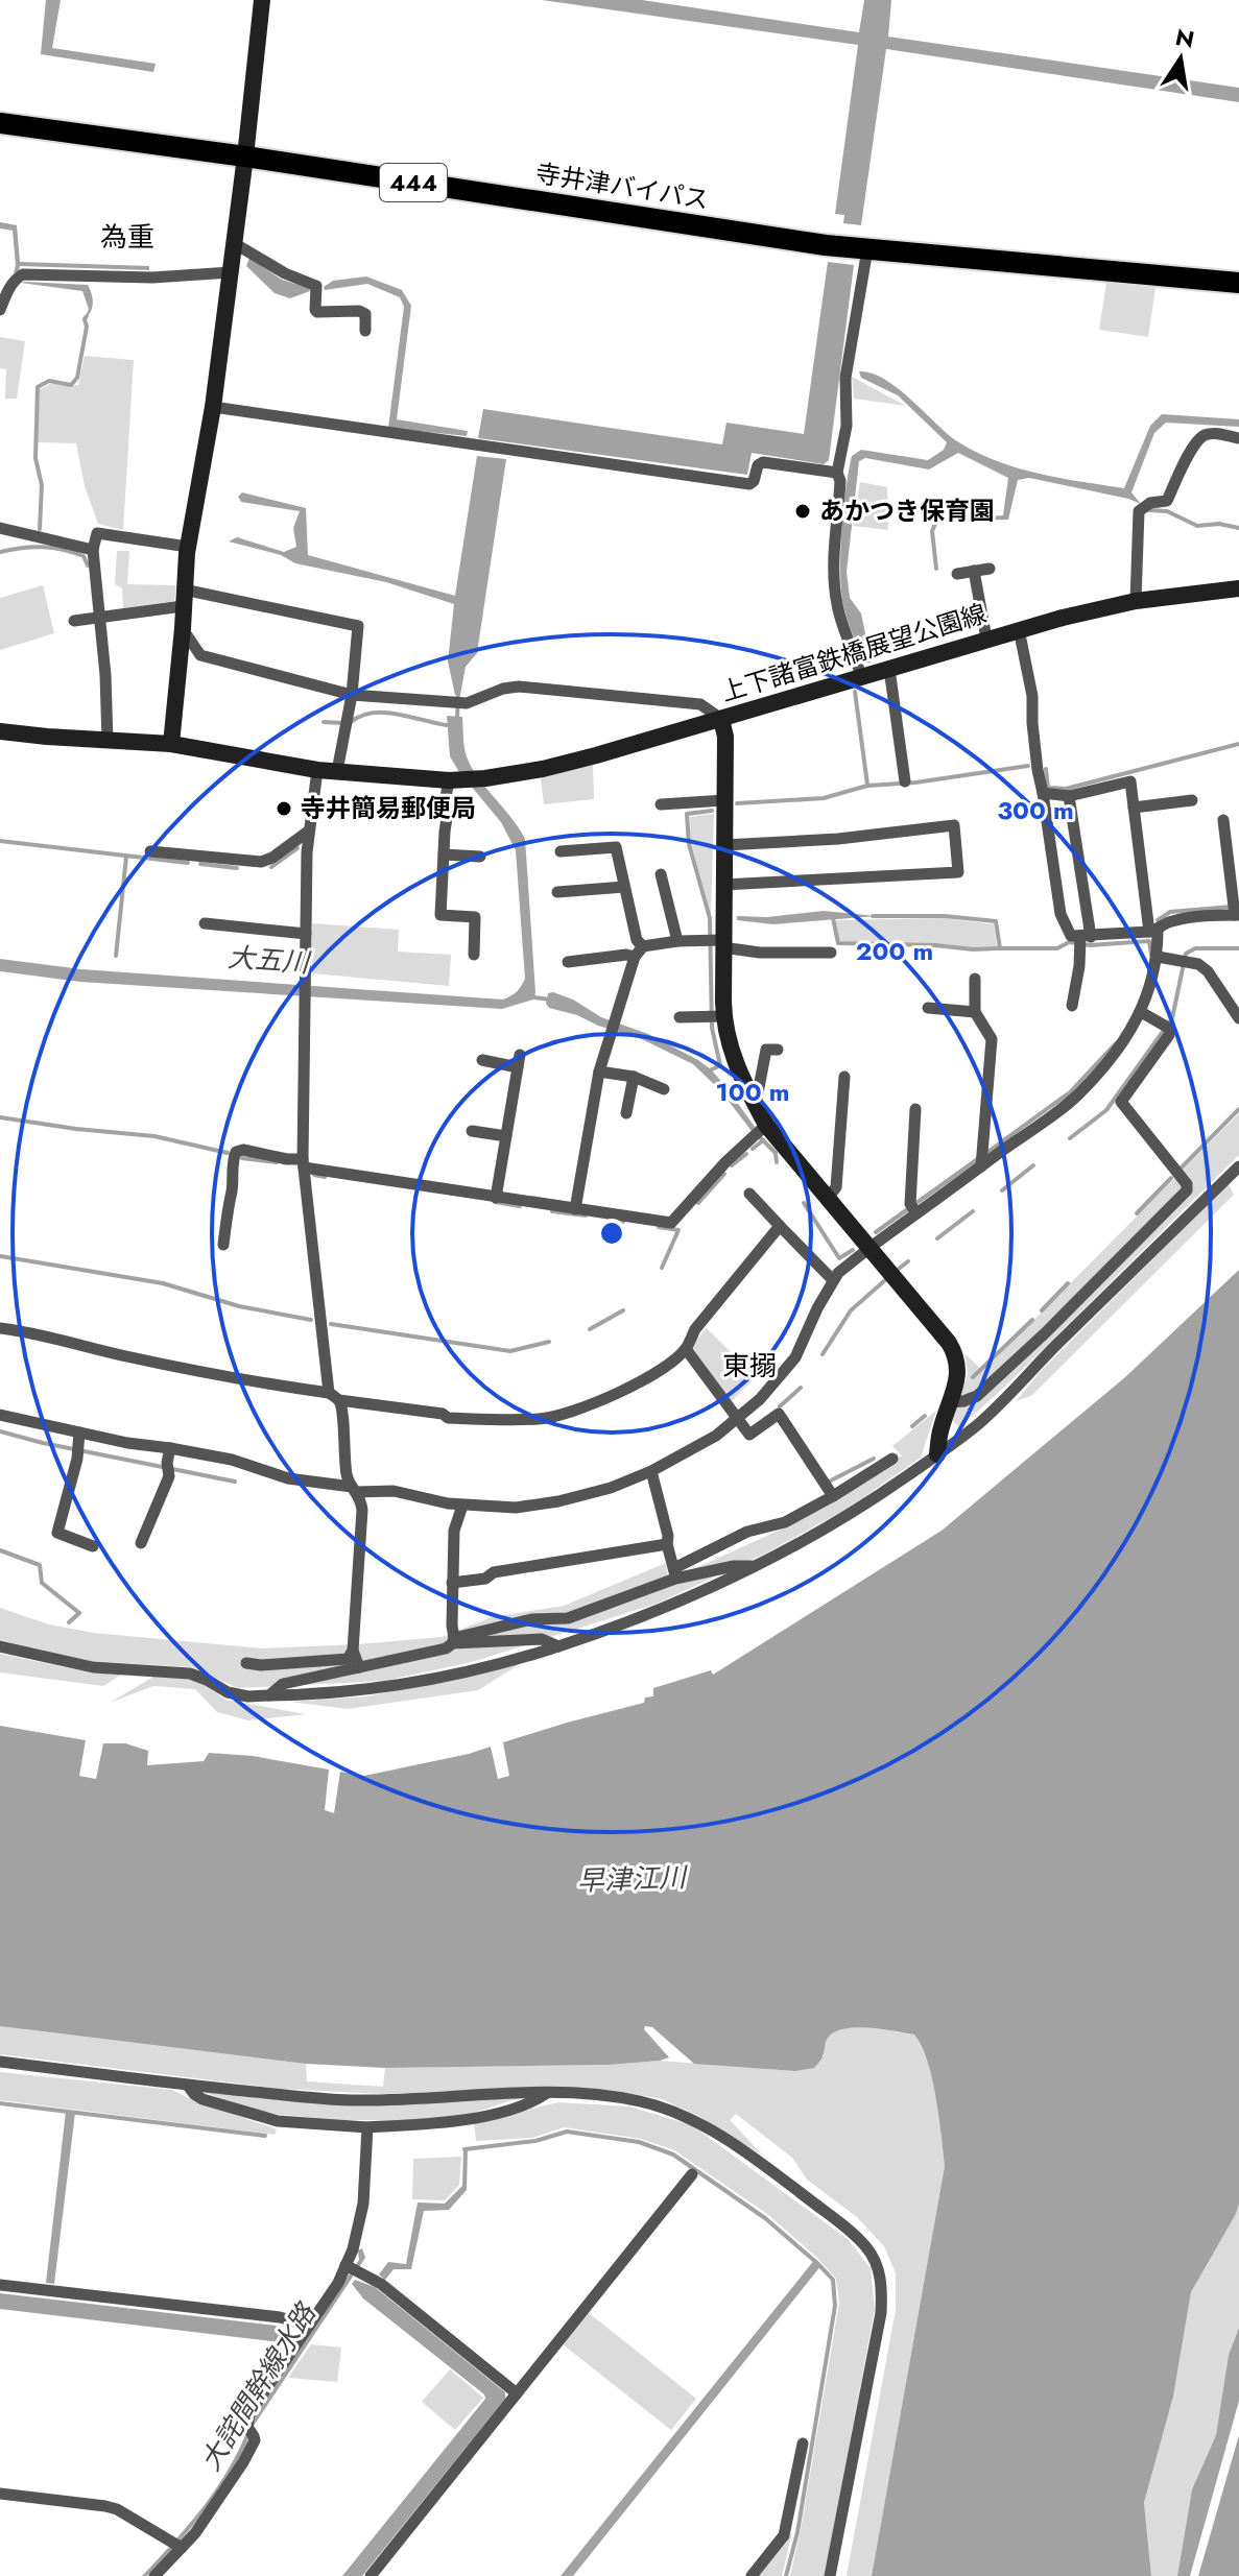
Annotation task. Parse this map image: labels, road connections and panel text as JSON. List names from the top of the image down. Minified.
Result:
{"streets":{"highway":["444","寺井津バイパス"],"street":["上下諸富鉄橋展望公園線"]},"districts":["為重","東搦"],"water":["大五川","早津江川","大詫間幹線水路"],"places":["あかつき保育園","寺井簡易郵便局"],"north":"top","rings":["300 m","200 m","100 m"]}
